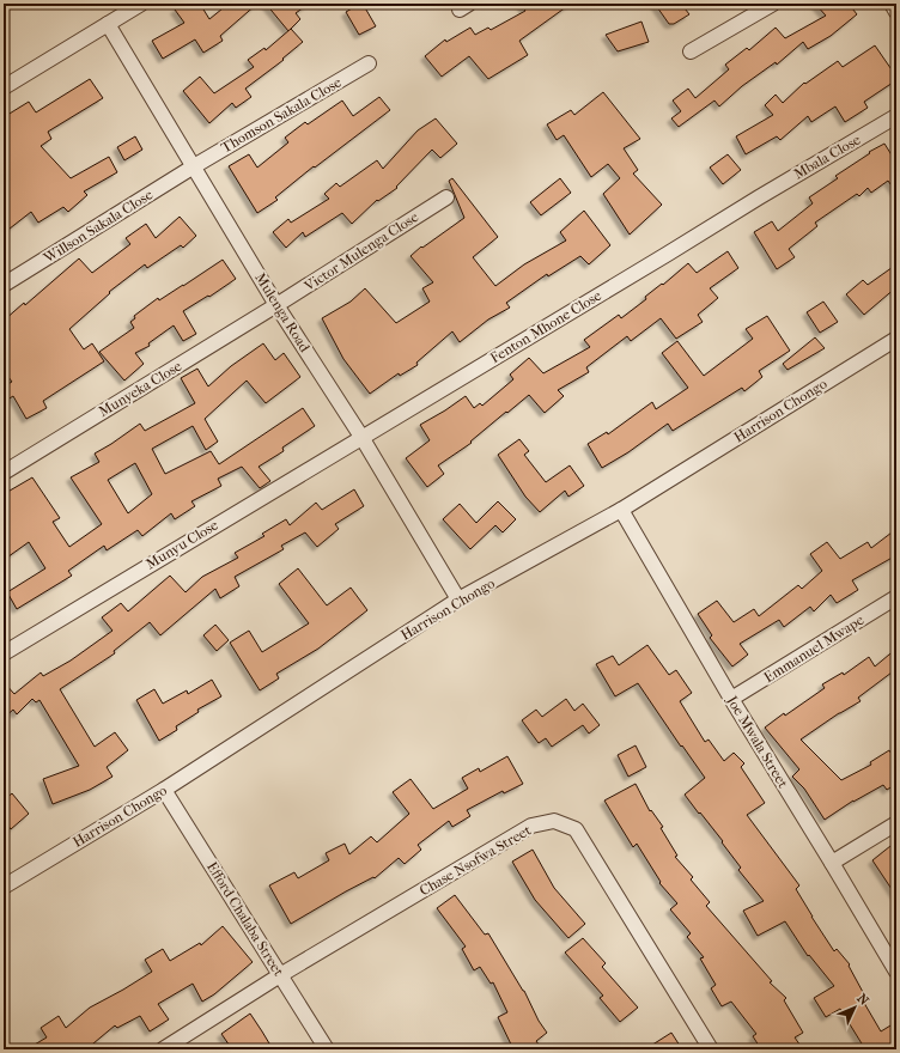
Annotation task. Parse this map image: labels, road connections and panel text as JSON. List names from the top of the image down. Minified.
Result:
{"streets":{"street":["Thomson Sakala Close","Mbala Close","Willson Sakala Close","Victor Mulenga Close","Mulenga Road","Fenton Mhone Close","Munyeka Close","Harrison Chongo","Munyu Close","Emmanuel Mwape","Joe Mwala Street","Chase Nsofwa Street","Efford Chalaba Street"]},"crossings":[["Thomson Sakala Close","Willson Sakala Close"],["Thomson Sakala Close","Mulenga Road"],["Mbala Close","Fenton Mhone Close"],["Willson Sakala Close","Mulenga Road"],["Victor Mulenga Close","Mulenga Road"],["Victor Mulenga Close","Munyeka Close"],["Mulenga Road","Fenton Mhone Close"],["Mulenga Road","Munyeka Close"],["Mulenga Road","Harrison Chongo"],["Mulenga Road","Munyu Close"],["Fenton Mhone Close","Munyu Close"],["Harrison Chongo","Joe Mwala Street"],["Harrison Chongo","Efford Chalaba Street"],["Emmanuel Mwape","Joe Mwala Street"],["Chase Nsofwa Street","Efford Chalaba Street"]],"north":"top right"}
